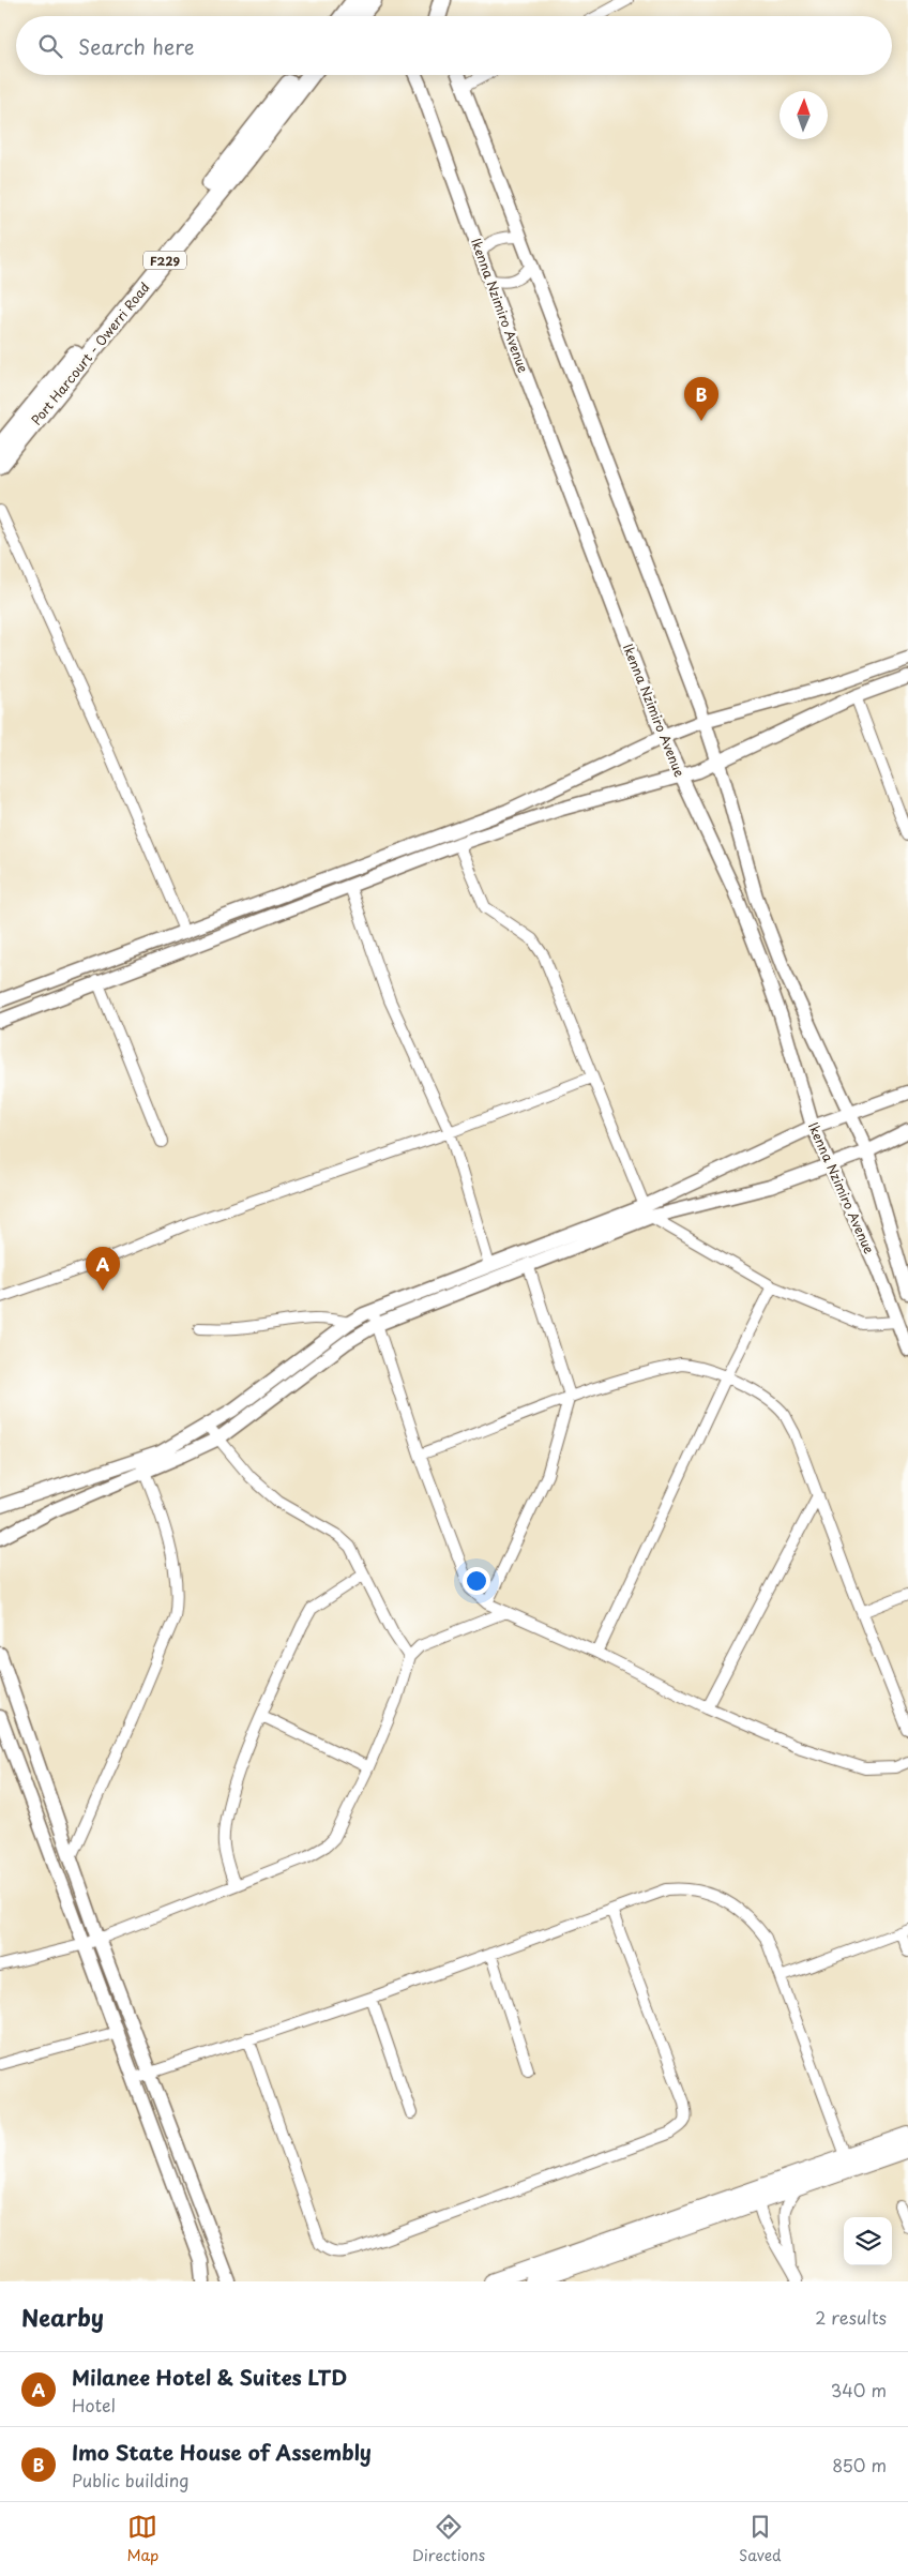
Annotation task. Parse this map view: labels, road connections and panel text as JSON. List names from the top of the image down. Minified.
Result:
{"streets":{"main road":["F229","Port Harcourt - Owerri Road"],"street":["Ikenna Nzimiro Avenue"]},"north":"top","page":{"search":"Search here","pins":["B","A"],"heading":["Nearby","2 results"],"list":[{"mark":"A","name":"Milanee Hotel & Suites LTD","note":"Hotel","value":"340 m"},{"mark":"B","name":"Imo State House of Assembly","note":"Public building","value":"850 m"}],"nav":["Map","Directions","Saved"]}}
